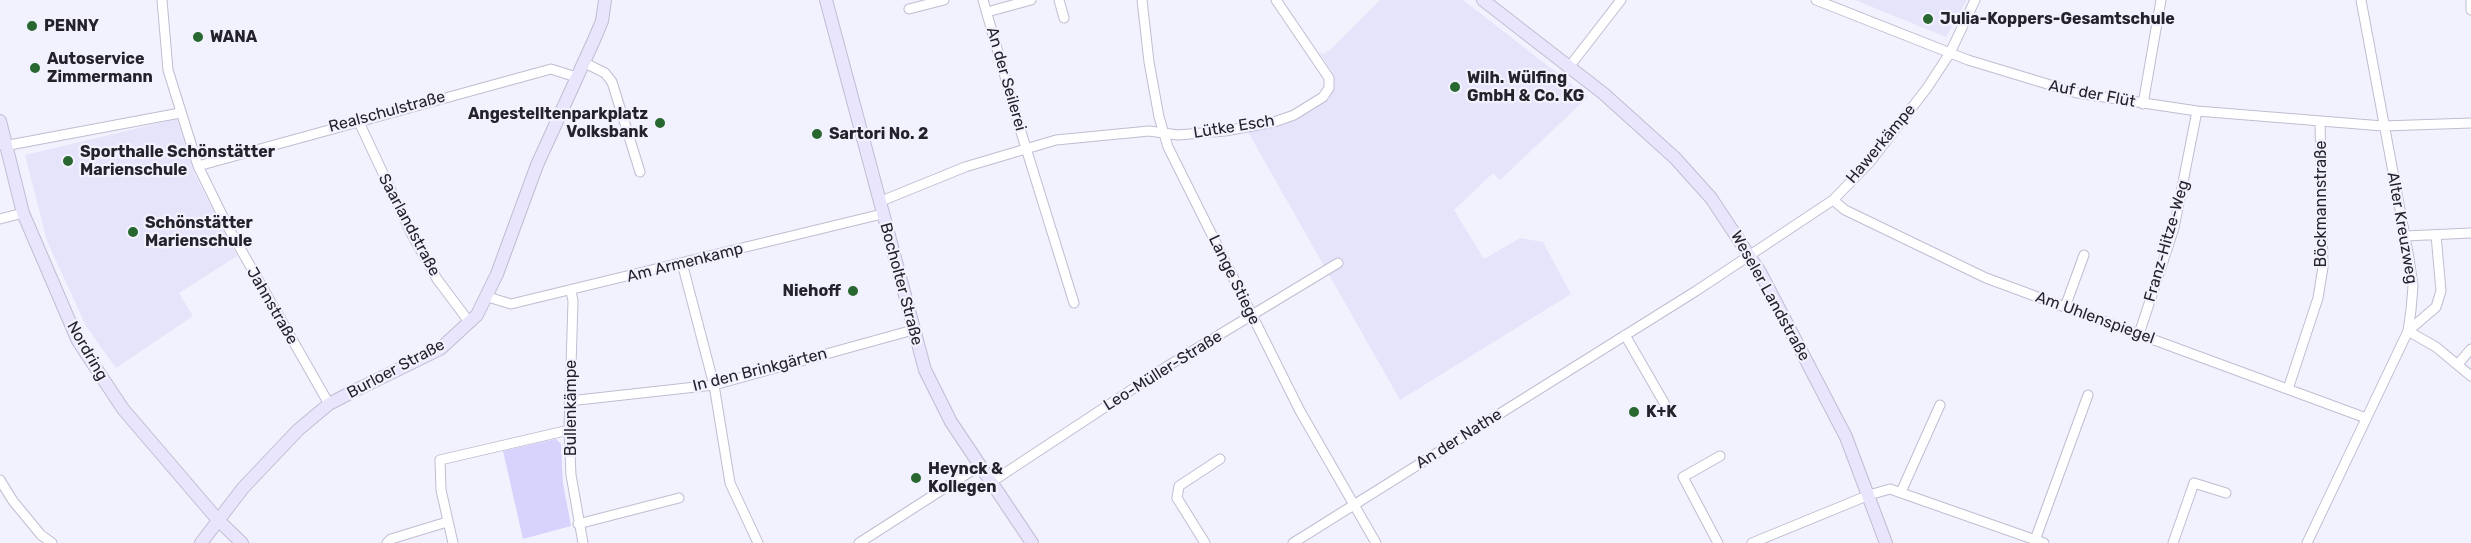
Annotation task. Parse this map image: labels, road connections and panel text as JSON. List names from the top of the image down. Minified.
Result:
{"streets":{"street":["An der Seilerei","Auf der Flüt","Realschulstraße","Lütke Esch","Hawerkämpe","Böckmannstraße","Saarlandstraße","Alter Kreuzweg","Franz-Hitze-Weg","Am Armenkamp","Lange Stiege","Bocholter Straße","Weseler Landstraße","Jahnstraße","Am Uhlenspiegel","Nordring","Burloer Straße","In den Brinkgärten","Leo-Müller-Straße","Bullenkämpe","An der Nathe"]},"crossings":[["An der Seilerei","Lütke Esch"],["Auf der Flüt","Hawerkämpe"],["Auf der Flüt","Böckmannstraße"],["Auf der Flüt","Alter Kreuzweg"],["Auf der Flüt","Franz-Hitze-Weg"],["Realschulstraße","Saarlandstraße"],["Realschulstraße","Jahnstraße"],["Realschulstraße","Burloer Straße"],["Lütke Esch","Am Armenkamp"],["Lütke Esch","Lange Stiege"],["Lütke Esch","Bocholter Straße"],["Hawerkämpe","Weseler Landstraße"],["Hawerkämpe","Am Uhlenspiegel"],["Hawerkämpe","An der Nathe"],["Böckmannstraße","Am Uhlenspiegel"],["Saarlandstraße","Burloer Straße"],["Alter Kreuzweg","Am Uhlenspiegel"],["Franz-Hitze-Weg","Am Uhlenspiegel"],["Am Armenkamp","Bocholter Straße"],["Am Armenkamp","Burloer Straße"],["Am Armenkamp","Bullenkämpe"],["Lange Stiege","Leo-Müller-Straße"],["Lange Stiege","An der Nathe"],["Bocholter Straße","In den Brinkgärten"],["Bocholter Straße","Leo-Müller-Straße"],["Weseler Landstraße","An der Nathe"],["Jahnstraße","Burloer Straße"],["Nordring","Burloer Straße"],["In den Brinkgärten","Bullenkämpe"]],"places":["Julia-Koppers-Gesamtschule","PENNY","WANA","Autoservice Zimmermann","Wilh. Wülfing GmbH & Co. KG","Angestelltenparkplatz Volksbank","Sartori No. 2","Sporthalle Schönstätter Marienschule","Schönstätter Marienschule","Niehoff","K+K","Heynck & Kollegen"]}
